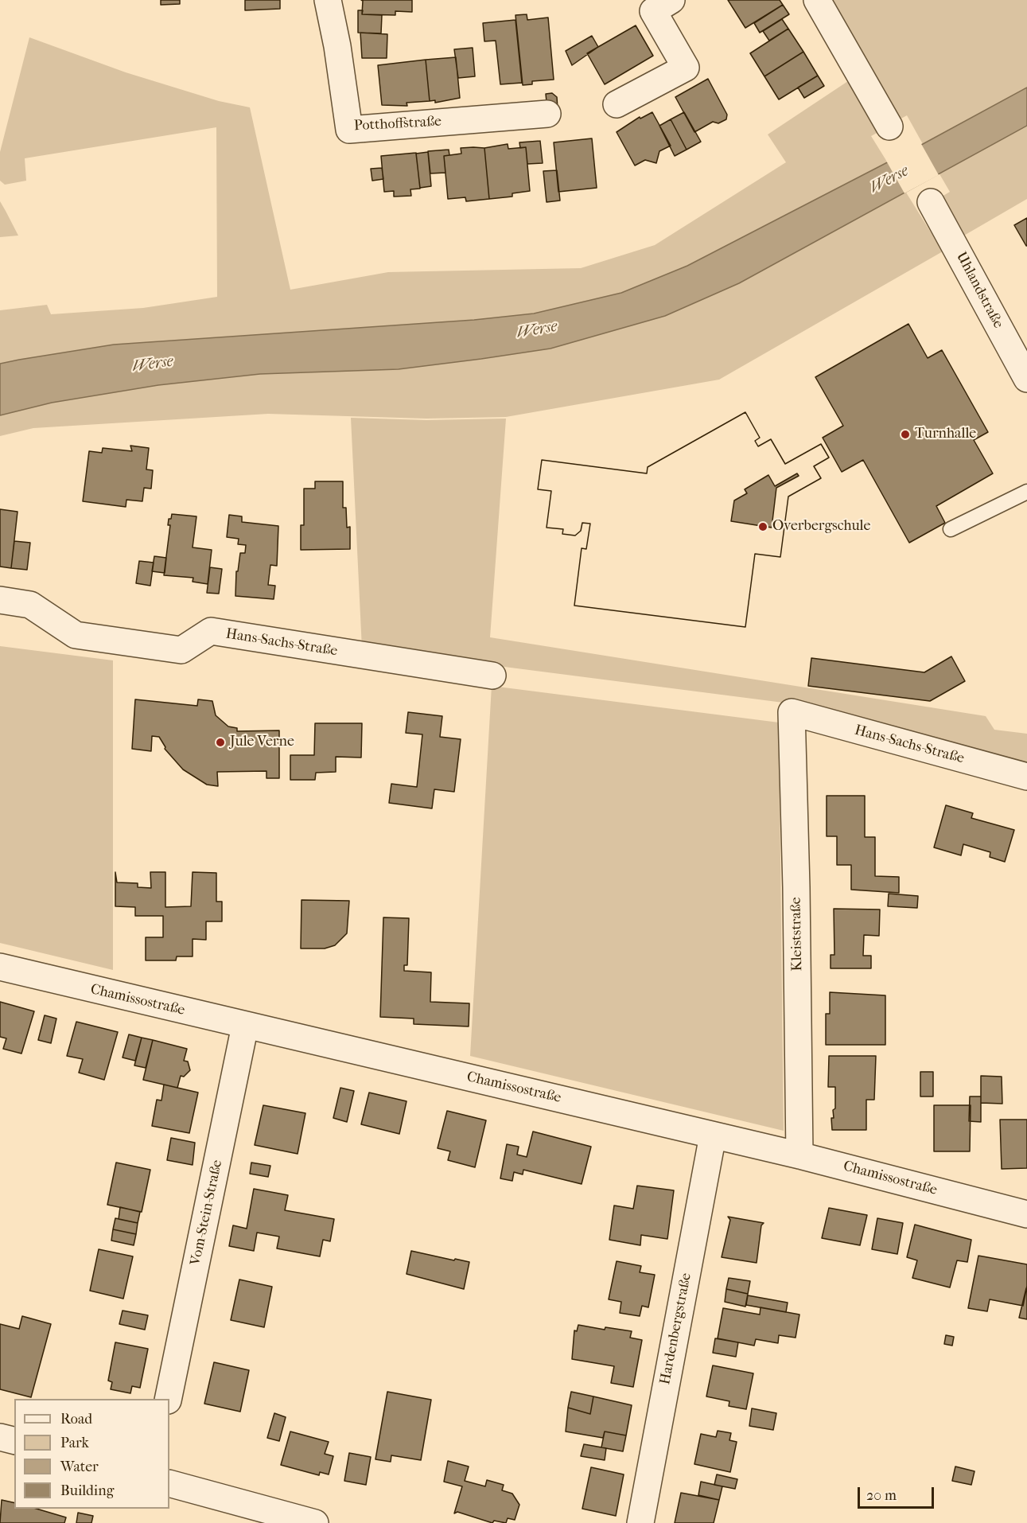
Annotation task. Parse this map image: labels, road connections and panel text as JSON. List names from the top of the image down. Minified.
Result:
{"streets":{"street":["Potthoffstraße","Uhlandstraße","Hans-Sachs-Straße","Kleiststraße","Chamissostraße","Vom-Stein-Straße","Hardenbergstraße"]},"crossings":[["Hans-Sachs-Straße","Kleiststraße"],["Kleiststraße","Chamissostraße"],["Chamissostraße","Vom-Stein-Straße"],["Chamissostraße","Hardenbergstraße"]],"water":["Werse"],"places":["Turnhalle","Overbergschule","Jule Verne"],"legend":["Road","Park","Water","Building"],"scale_bar":"20 m"}
